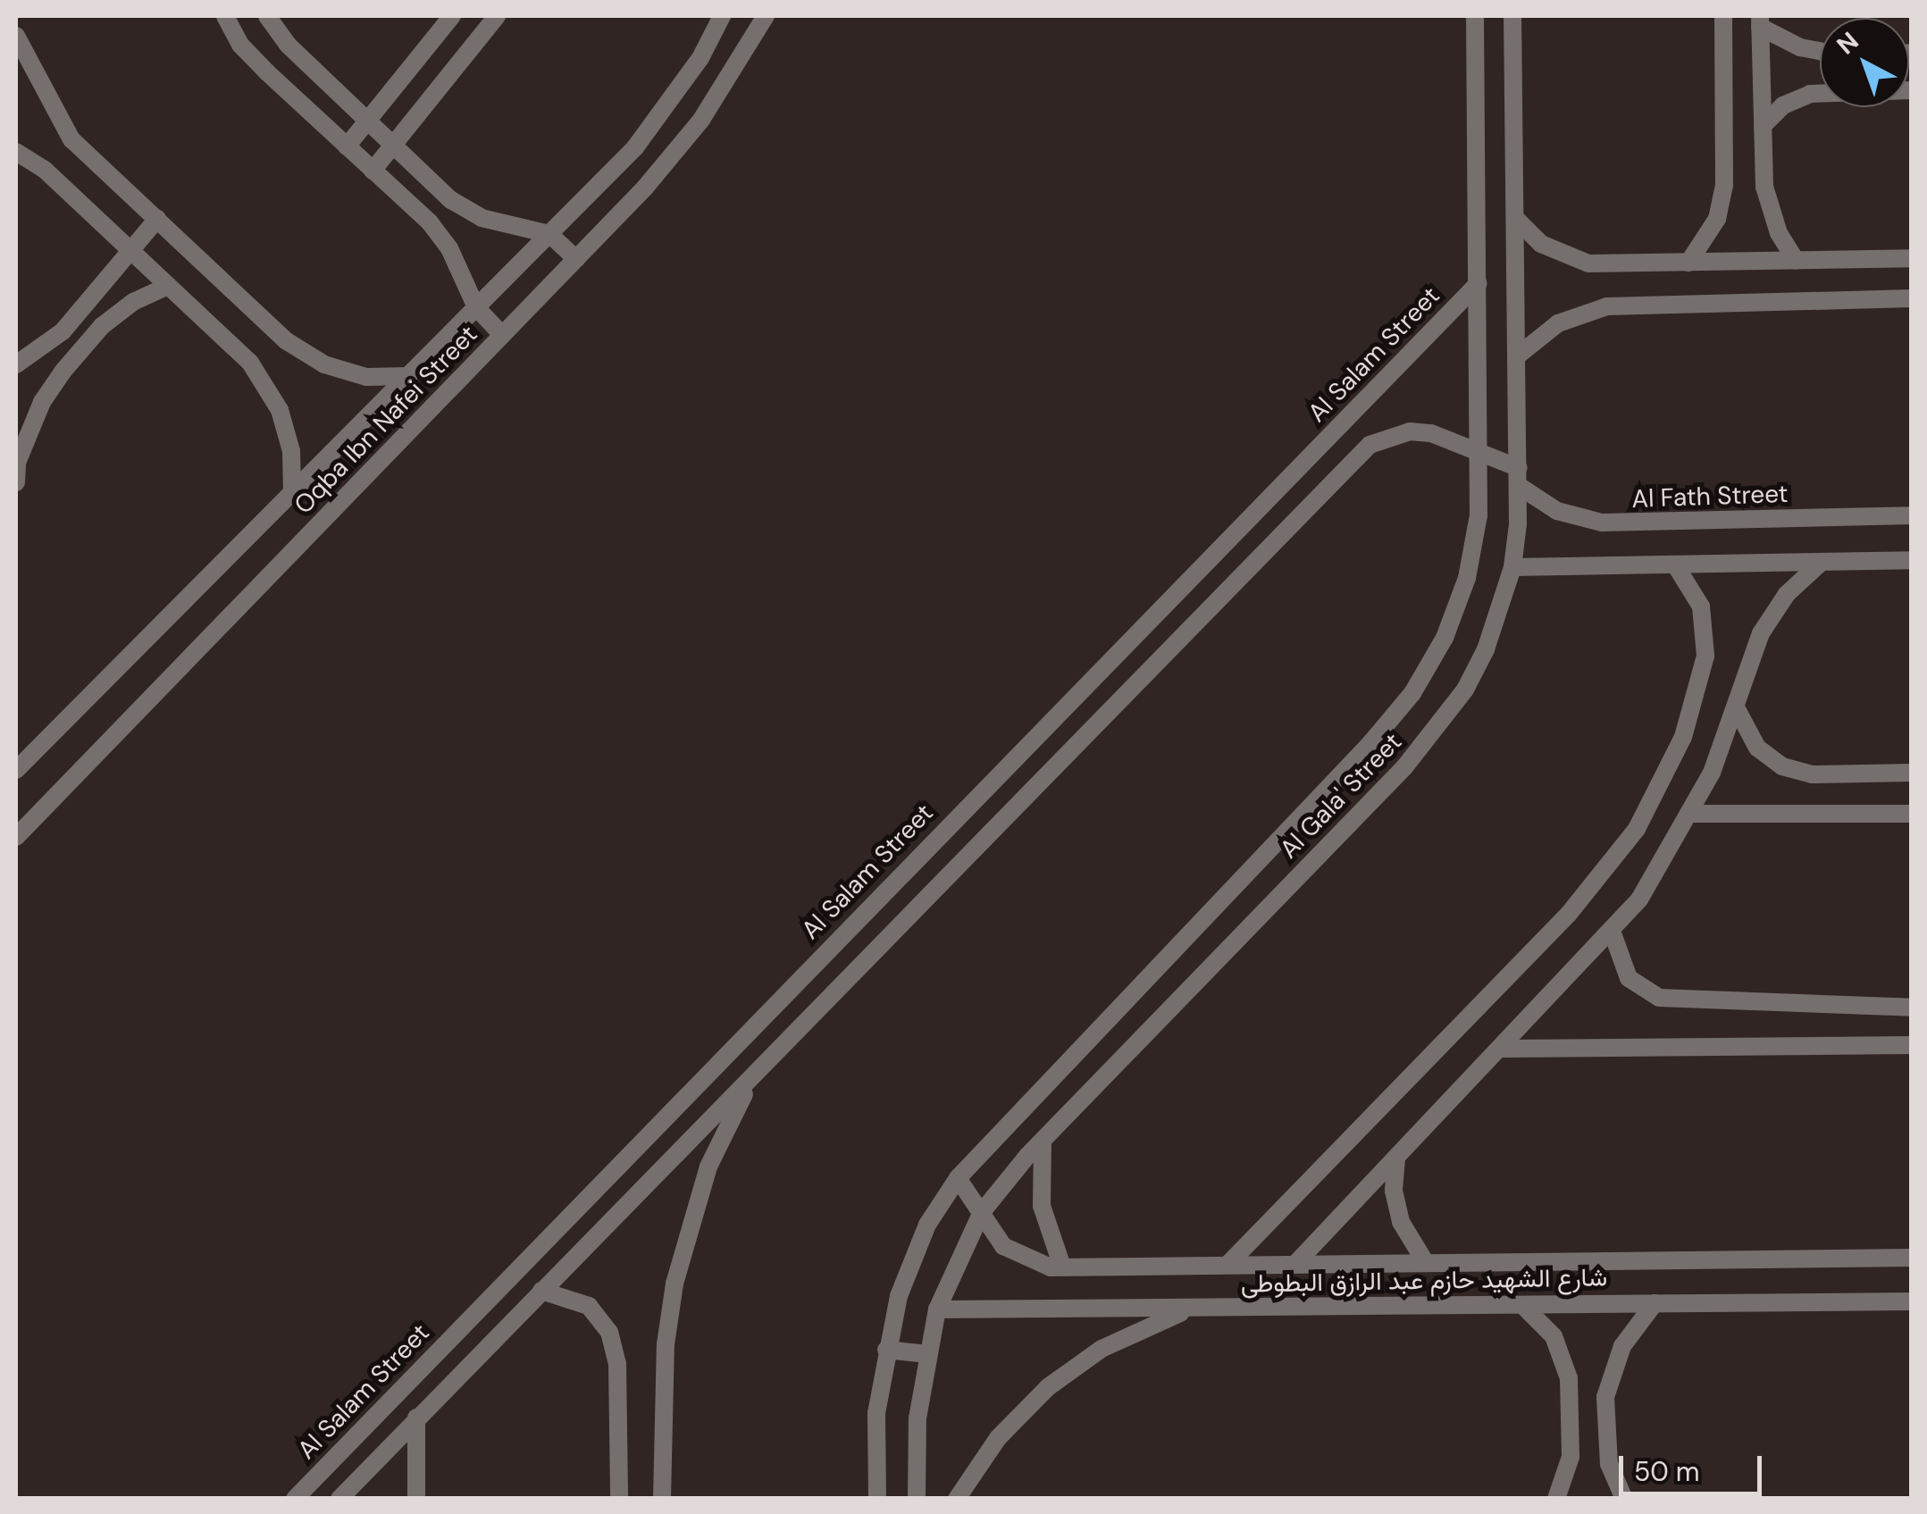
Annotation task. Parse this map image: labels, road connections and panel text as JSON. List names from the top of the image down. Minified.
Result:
{"streets":{"street":["Al Salam Street","Oqba Ibn Nafei Street","Al Fath Street","Al Gala' Street","شارع الشهيد حازم عبد الرازق البطوطى"]},"crossings":[["Al Salam Street","Al Gala' Street"],["Al Fath Street","Al Gala' Street"],["Al Gala' Street","شارع الشهيد حازم عبد الرازق البطوطى"]],"scale_bar":"50 m","north":"top left"}
